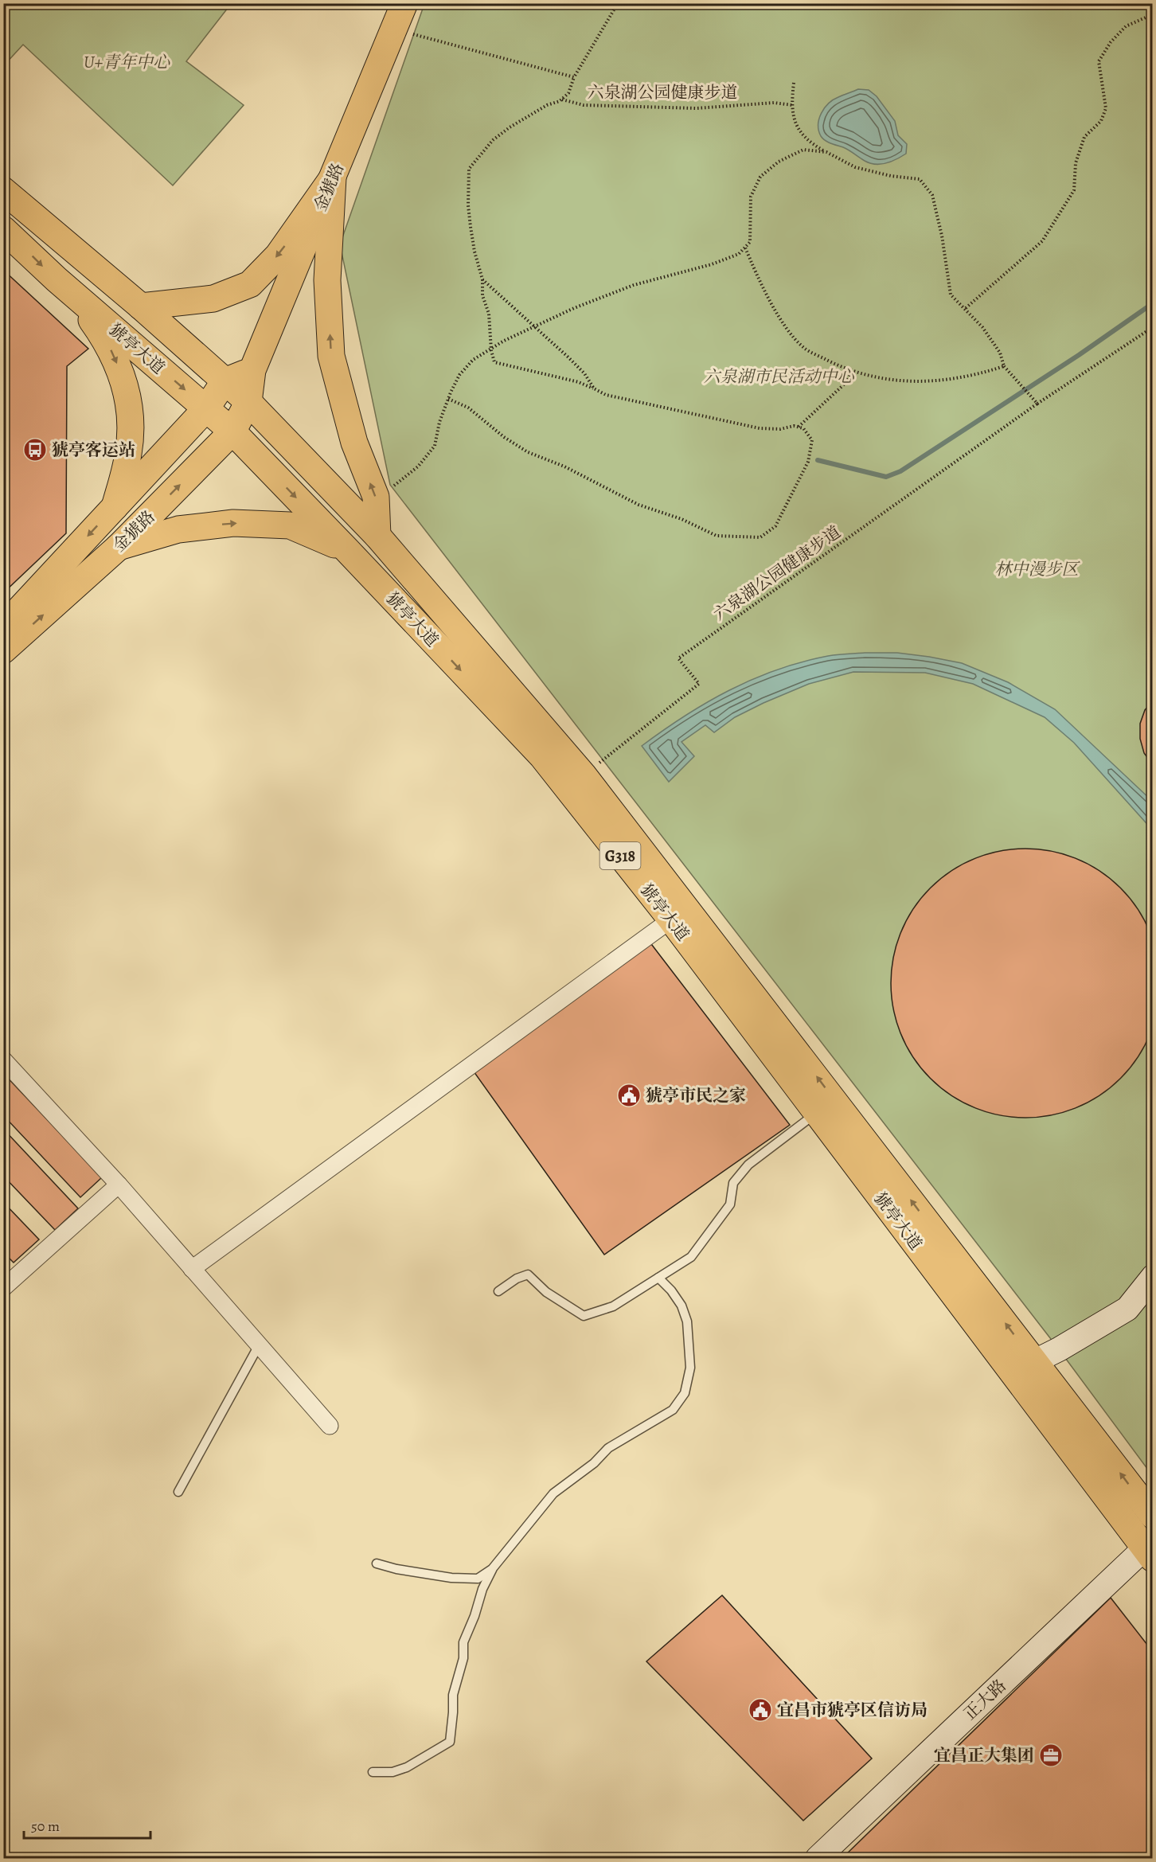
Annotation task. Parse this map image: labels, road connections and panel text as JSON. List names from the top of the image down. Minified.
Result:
{"streets":{"main road":["金猇路","猇亭大道","G318","正大路"],"path":["六泉湖公园健康步道"]},"crossings":[["六泉湖公园健康步道","猇亭大道"],["金猇路","猇亭大道"],["猇亭大道","正大路"]],"parks":["U+青年中心","六泉湖市民活动中心","林中漫步区"],"places":{"bus stop":["猇亭客运站"],"public building":["猇亭市民之家","宜昌市猇亭区信访局"],"office":["宜昌正大集团"]},"scale_bar":"50 m"}
